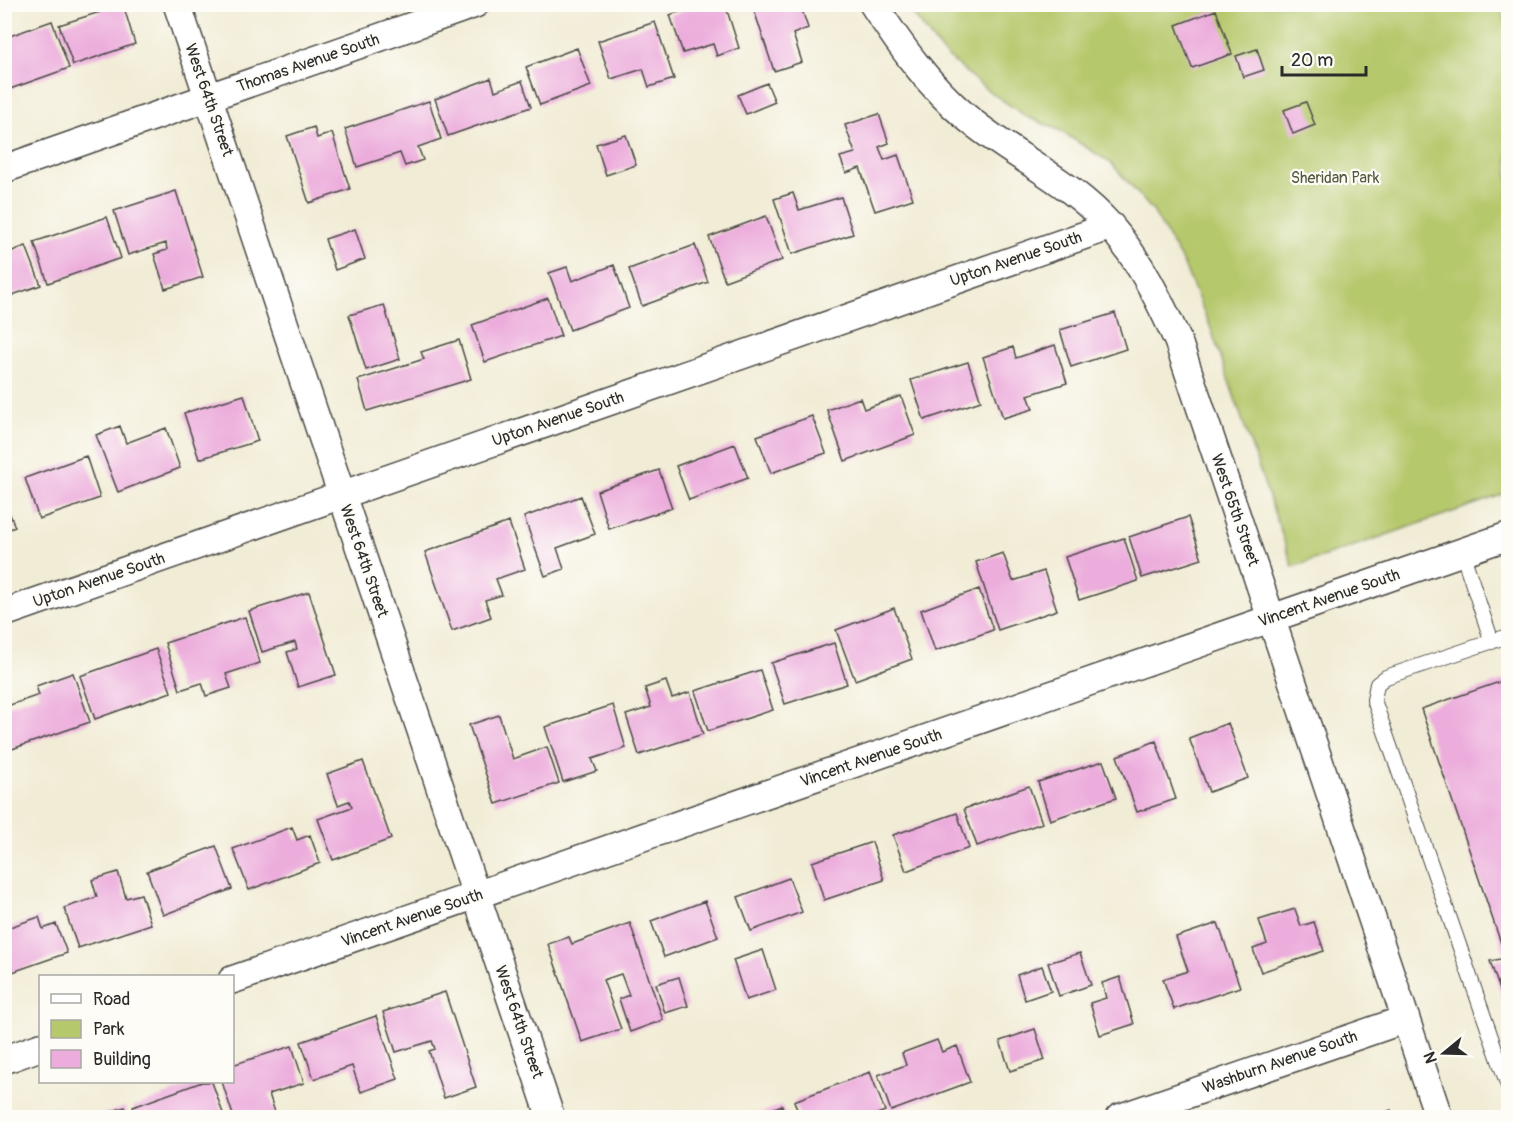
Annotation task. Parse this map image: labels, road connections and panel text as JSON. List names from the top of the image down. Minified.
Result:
{"streets":{"street":["Thomas Avenue South","West 64th Street","Upton Avenue South","West 65th Street","Vincent Avenue South","Washburn Avenue South"]},"crossings":[["Thomas Avenue South","West 64th Street"],["West 64th Street","Upton Avenue South"],["West 64th Street","Vincent Avenue South"],["Upton Avenue South","West 65th Street"],["West 65th Street","Vincent Avenue South"],["West 65th Street","Washburn Avenue South"]],"parks":["Sheridan Park"],"legend":["Road","Park","Building"],"scale_bar":"20 m","north":"left"}
